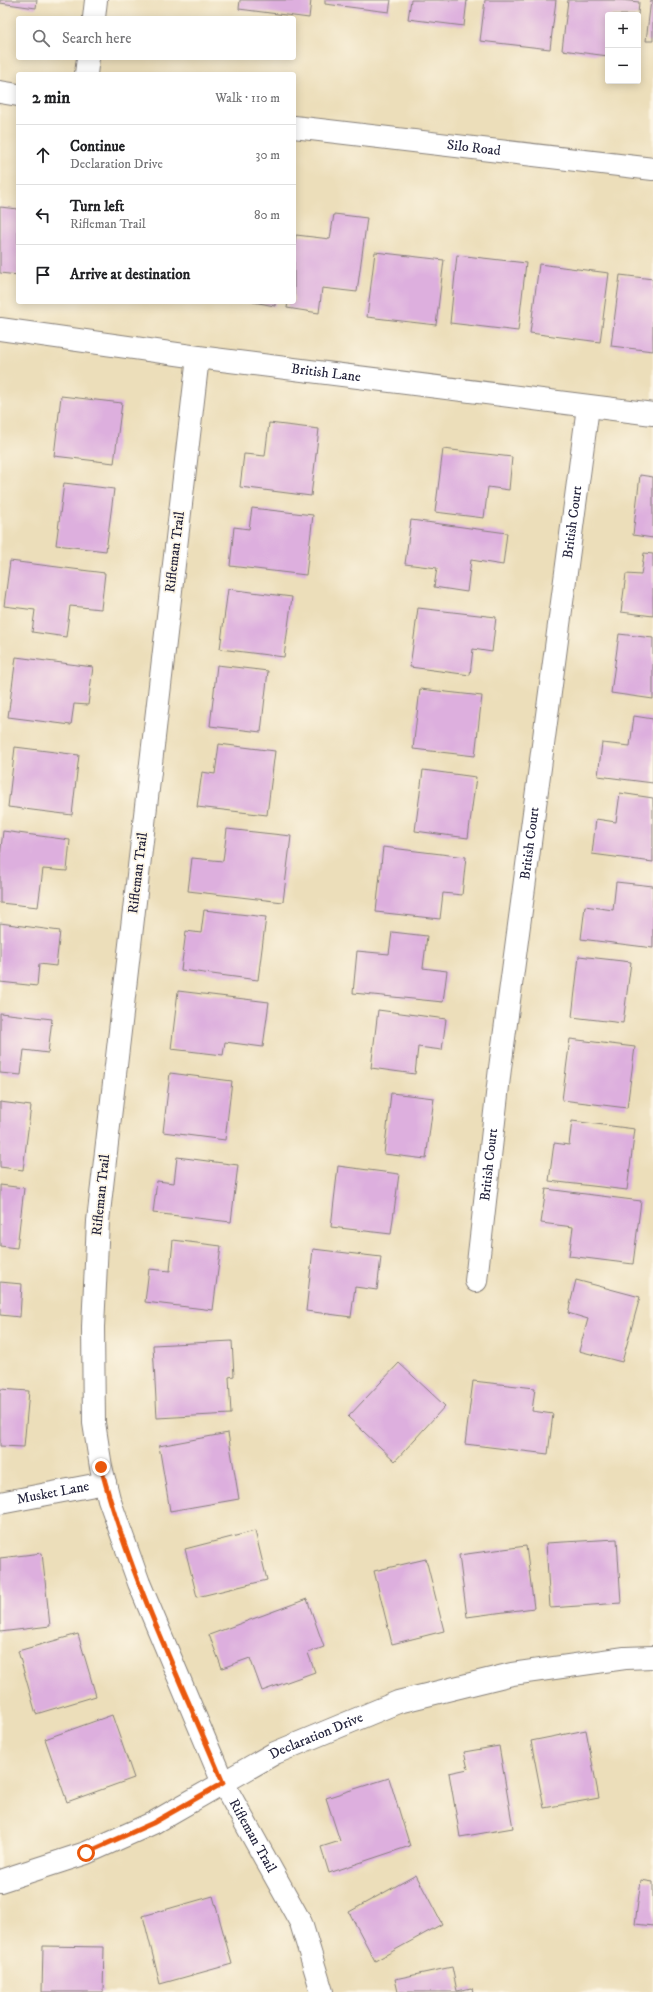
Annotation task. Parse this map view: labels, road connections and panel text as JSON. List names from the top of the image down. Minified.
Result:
{"streets":{"street":["Silo Road","British Lane","British Court","Rifleman Trail","Musket Lane","Declaration Drive"]},"crossings":[["British Lane","British Court"],["British Lane","Rifleman Trail"],["Rifleman Trail","Musket Lane"],["Rifleman Trail","Declaration Drive"]],"page":{"map_buttons":["+","−"],"search":"Search here","heading":["2 min","Walk · 110 m"],"list":[["Continue","Declaration Drive","30 m"],["Turn left","Rifleman Trail","80 m"],"Arrive at destination"]}}
